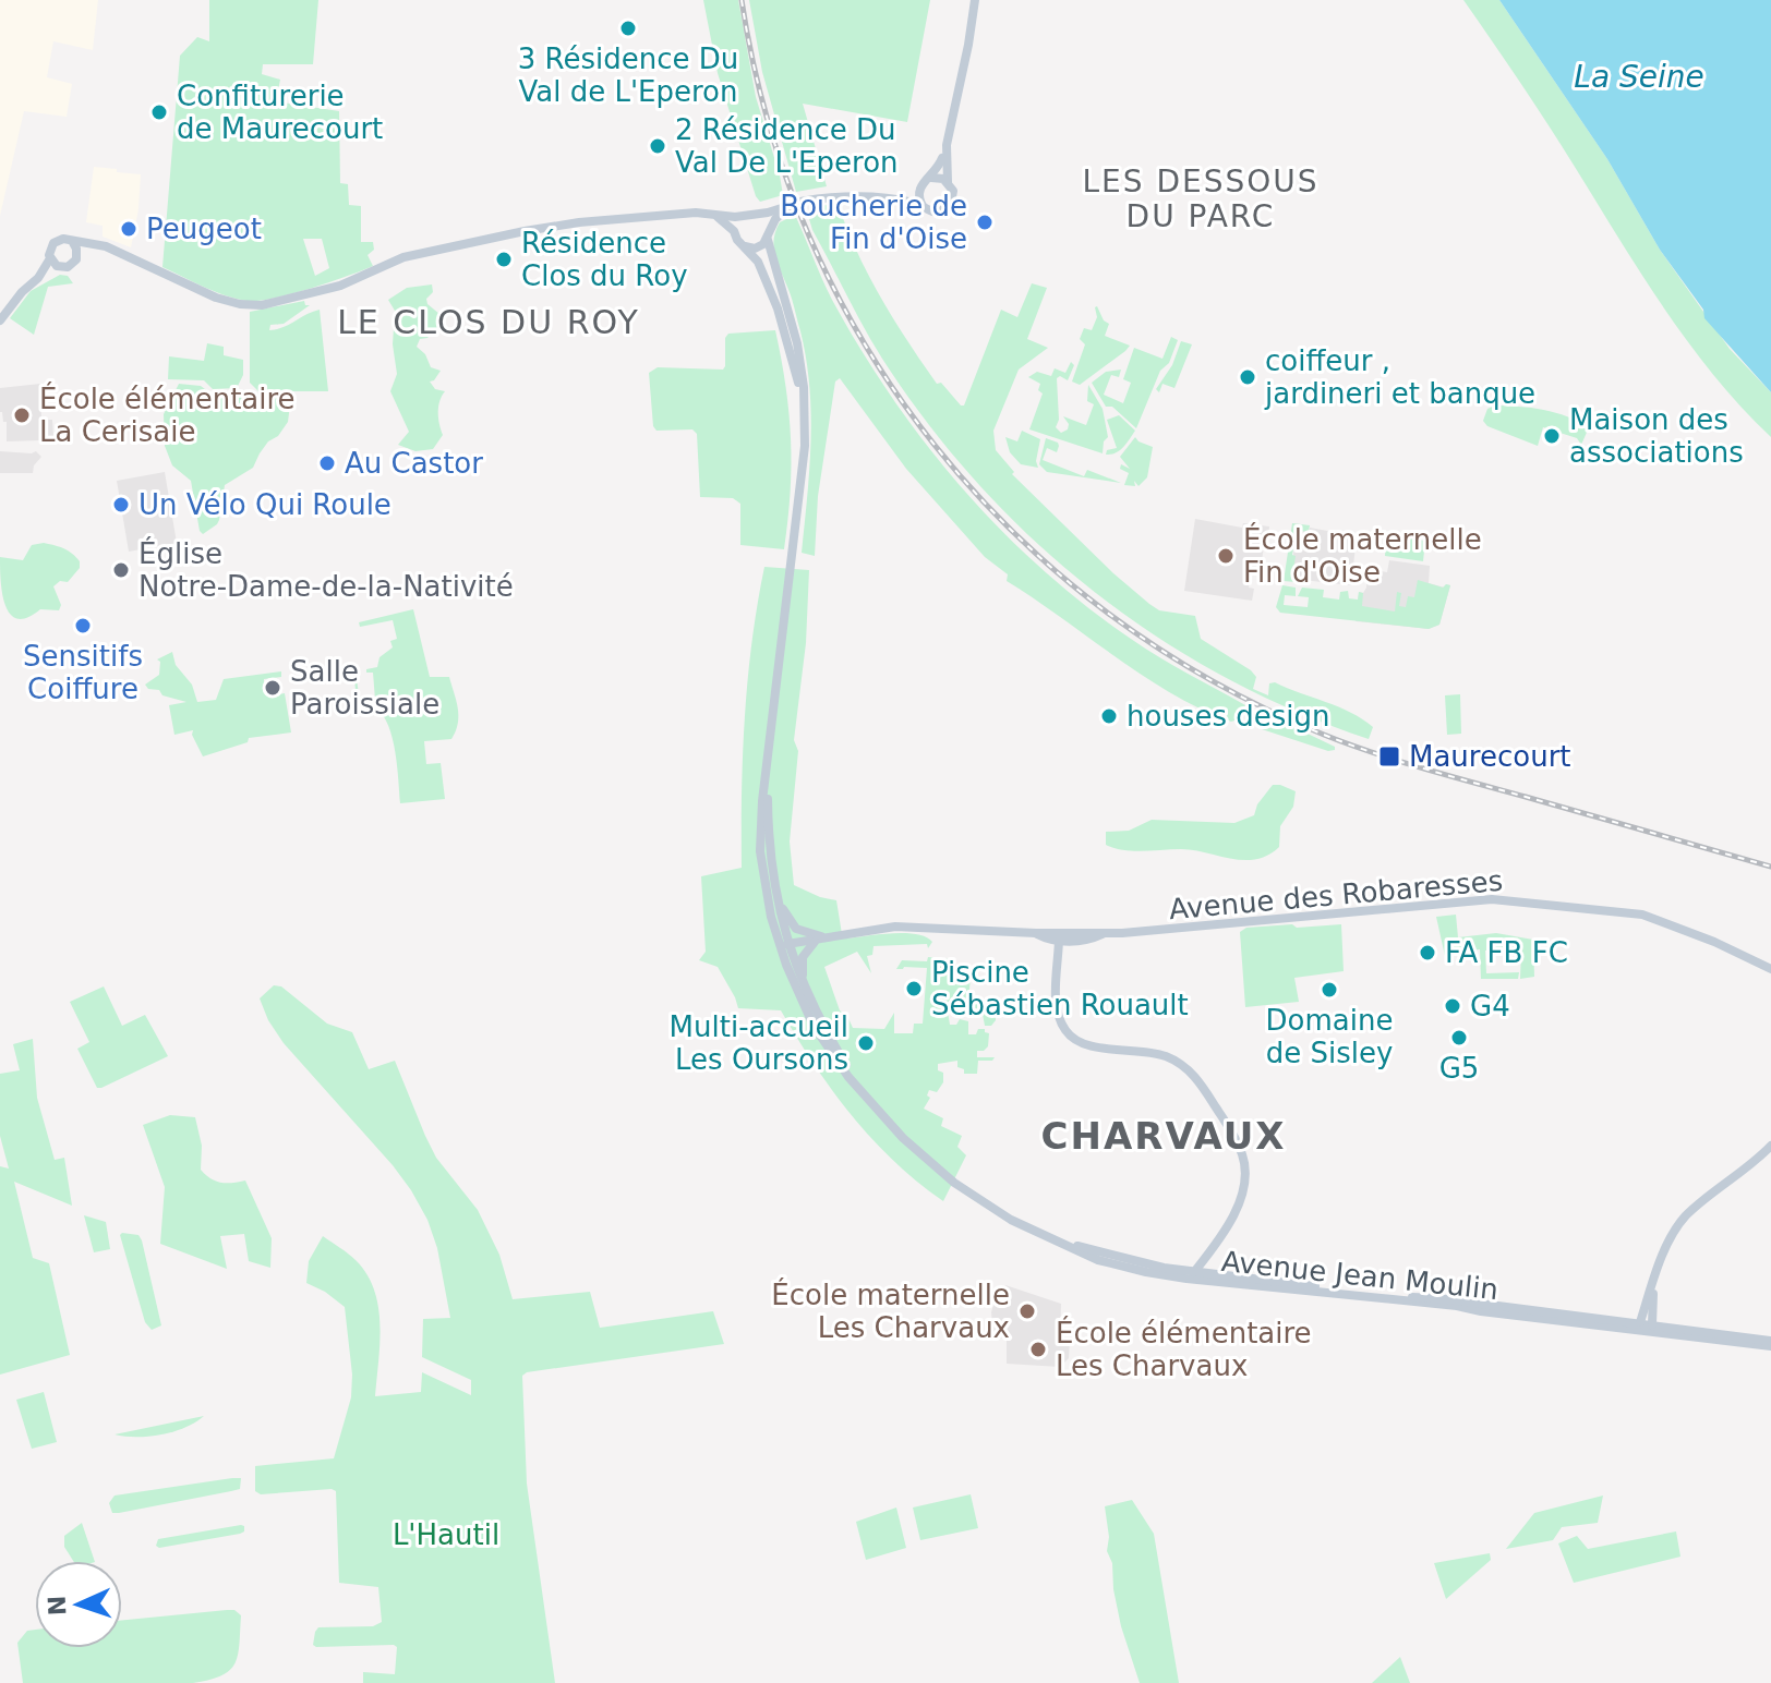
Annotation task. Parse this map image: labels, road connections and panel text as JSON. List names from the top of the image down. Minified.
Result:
{"streets":{"main road":["Avenue des Robaresses","Avenue Jean Moulin"]},"districts":["LES DESSOUS DU PARC","LE CLOS DU ROY","CHARVAUX"],"water":["La Seine"],"parks":["L'Hautil"],"places":{"other":["3 Résidence Du Val de L'Eperon","Confiturerie de Maurecourt","2 Résidence Du Val De L'Eperon","Boucherie de Fin d'Oise","Peugeot","Résidence Clos du Roy","coiffeur , jardineri et banque","École élémentaire La Cerisaie","Maison des associations","Au Castor","Un Vélo Qui Roule","École maternelle Fin d'Oise","Église Notre-Dame-de-la-Nativité","Sensitifs Coiffure","Salle Paroissiale","houses design","FA FB FC","Piscine Sébastien Rouault","Domaine de Sisley","G4","G5","Multi-accueil Les Oursons","École maternelle Les Charvaux","École élémentaire Les Charvaux"],"transit":["Maurecourt"]},"north":"left"}
